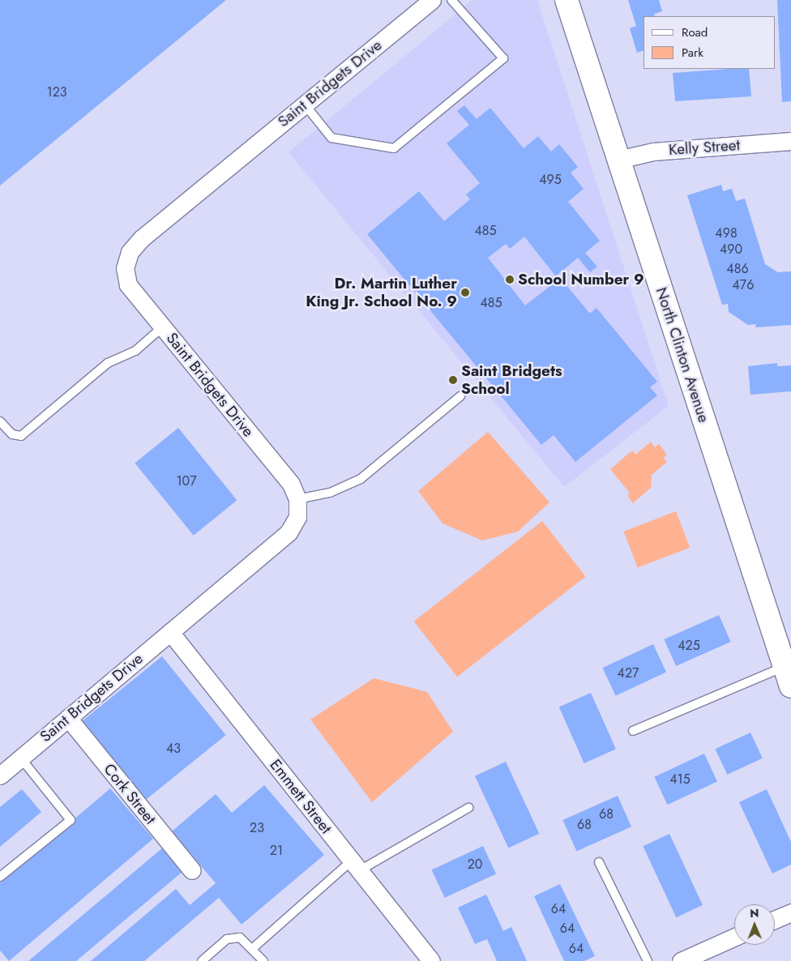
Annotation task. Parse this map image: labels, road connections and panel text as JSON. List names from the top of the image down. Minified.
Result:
{"streets":{"main road":["North Clinton Avenue"],"street":["Saint Bridgets Drive","Kelly Street","Cork Street","Emmett Street"]},"crossings":[["Saint Bridgets Drive","Cork Street"],["Saint Bridgets Drive","Emmett Street"],["Kelly Street","North Clinton Avenue"]],"places":["School Number 9","Dr. Martin Luther King Jr. School No. 9","Saint Bridgets School"],"house_numbers":["123","495","485","498","490","486","476","485","107","425","427","43","415","68","68","23","21","20","64","64","64"],"legend":["Road","Park"],"north":"top"}
